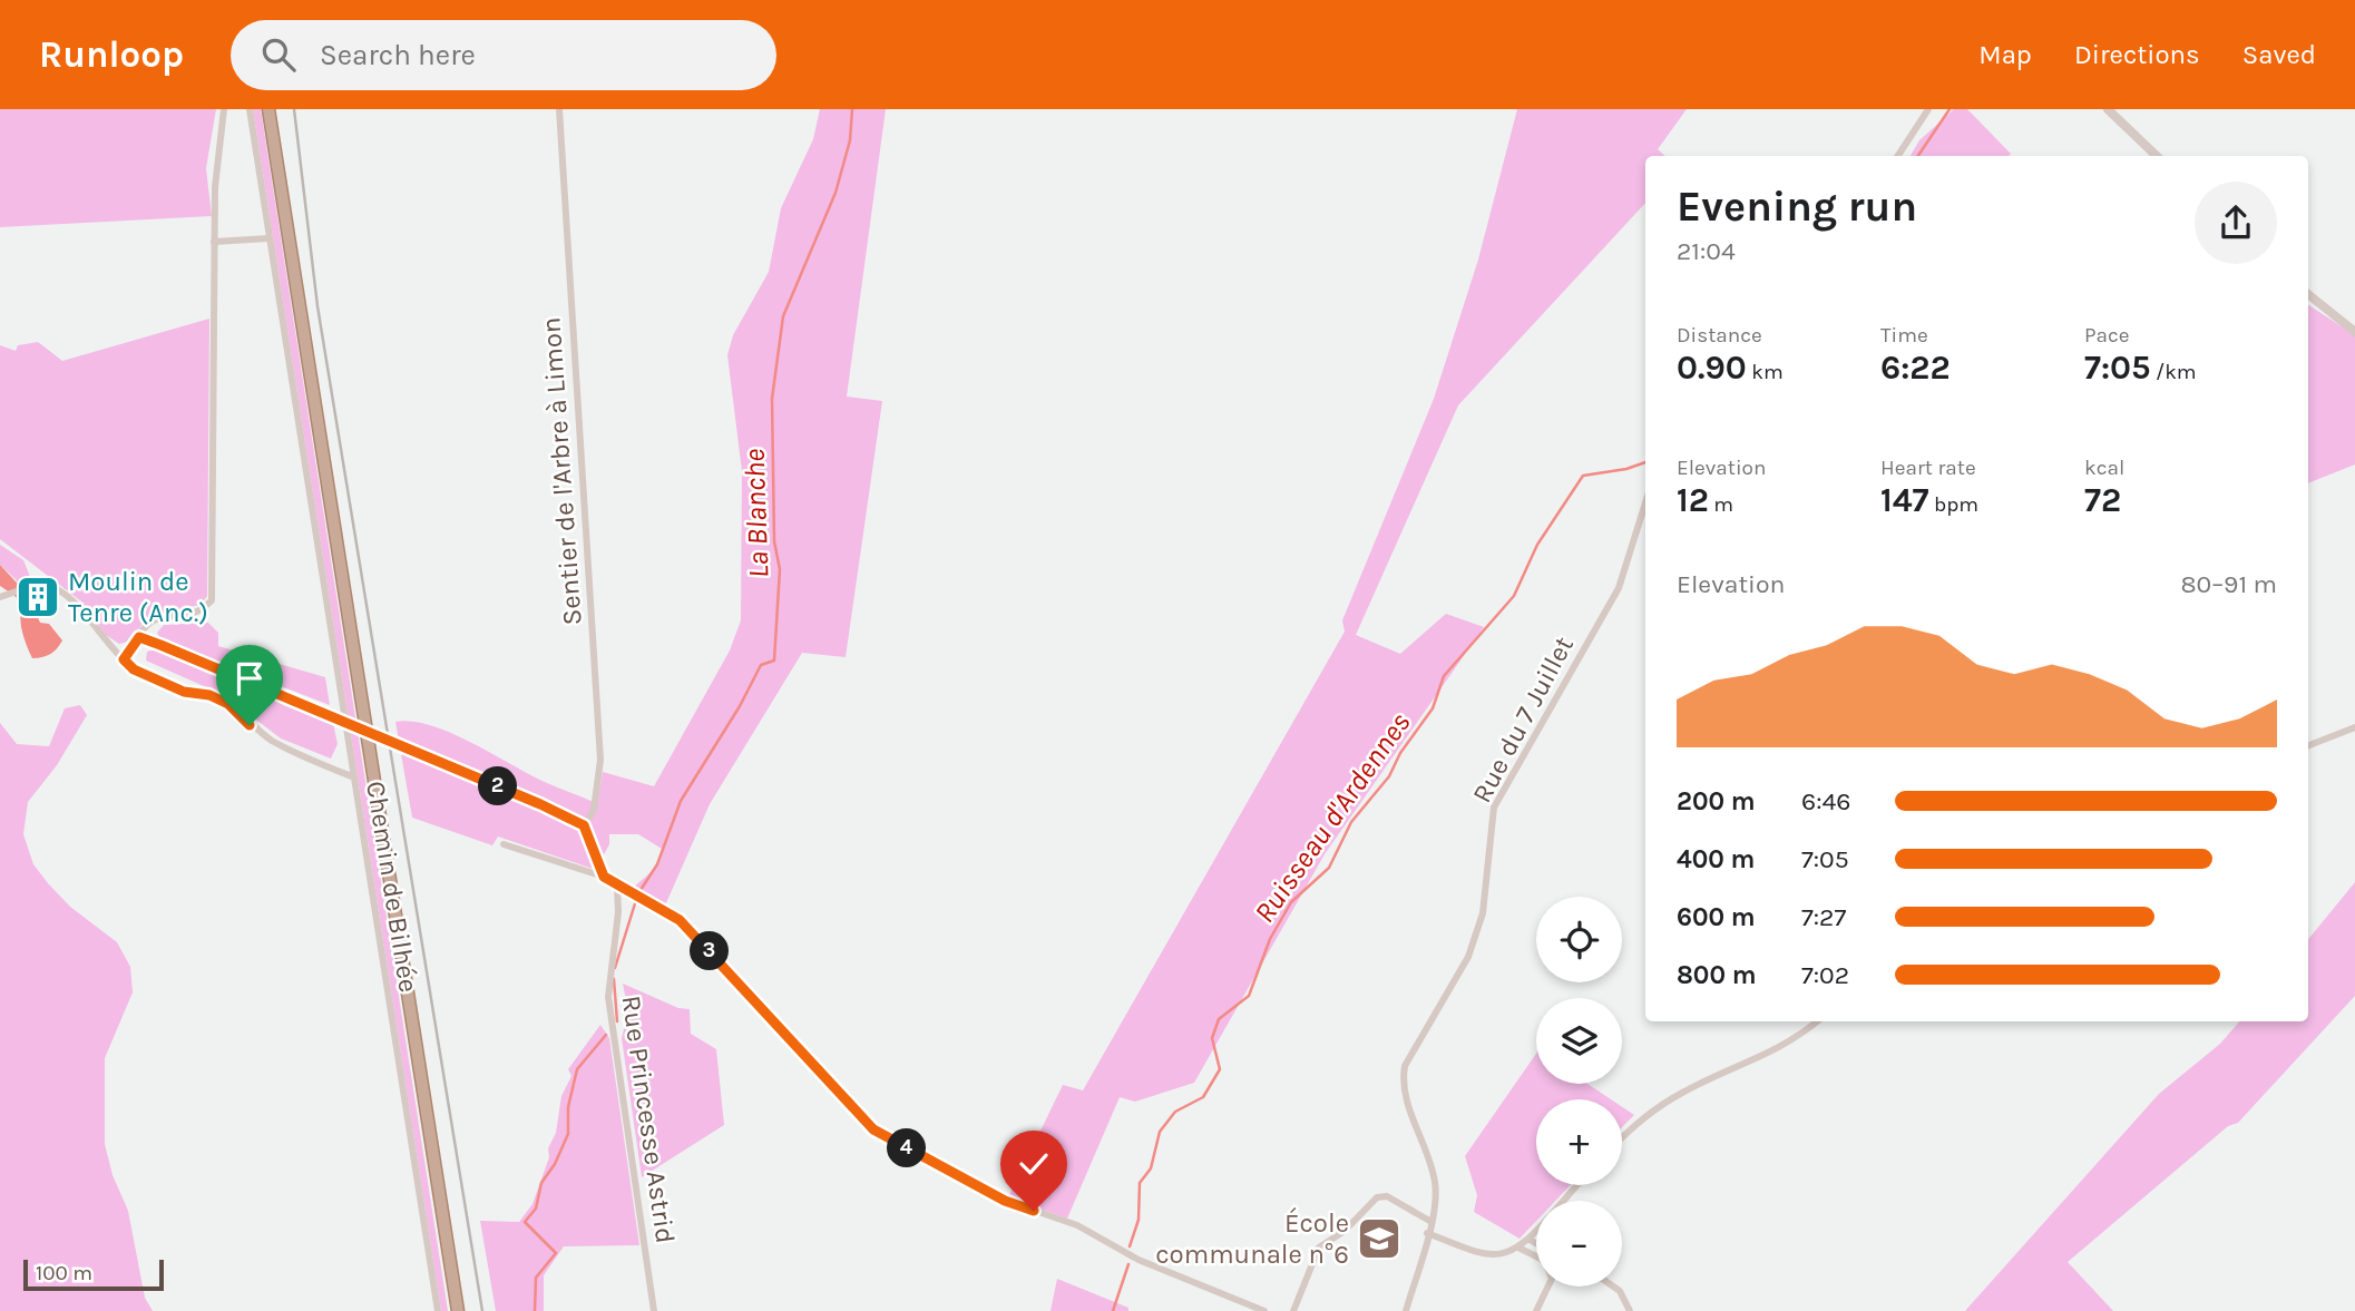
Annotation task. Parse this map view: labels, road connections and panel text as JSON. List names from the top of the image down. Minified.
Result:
{"streets":{"street":["Sentier de l'Arbre à Limon","Rue du 7 Juillet","Chemin de Bilhée","Rue Princesse Astrid"]},"water":["La Blanche","Ruisseau d'Ardennes"],"places":{"building":["Moulin de Tenre (Anc.)"],"school or university":["École communale n°6"]},"scale_bar":"100 m","page":{"header":"Runloop","search":"Search here","nav":["Map","Directions","Saved"],"heading":["Evening run","21:04"],"stats":[["Distance","0.90 km"],["Time","6:22"],["Pace","7:05 /km"],["Elevation","12 m"],["Heart rate","147 bpm"],["kcal","72"]],"chart":["Elevation","80–91 m"],"pins":["2","3","4"],"list":[{"name":"200 m","note":"6:46"},{"name":"400 m","note":"7:05"},{"name":"600 m","note":"7:27"},{"name":"800 m","note":"7:02"}],"map_buttons":["+","−"],"scale":"100 m"}}
